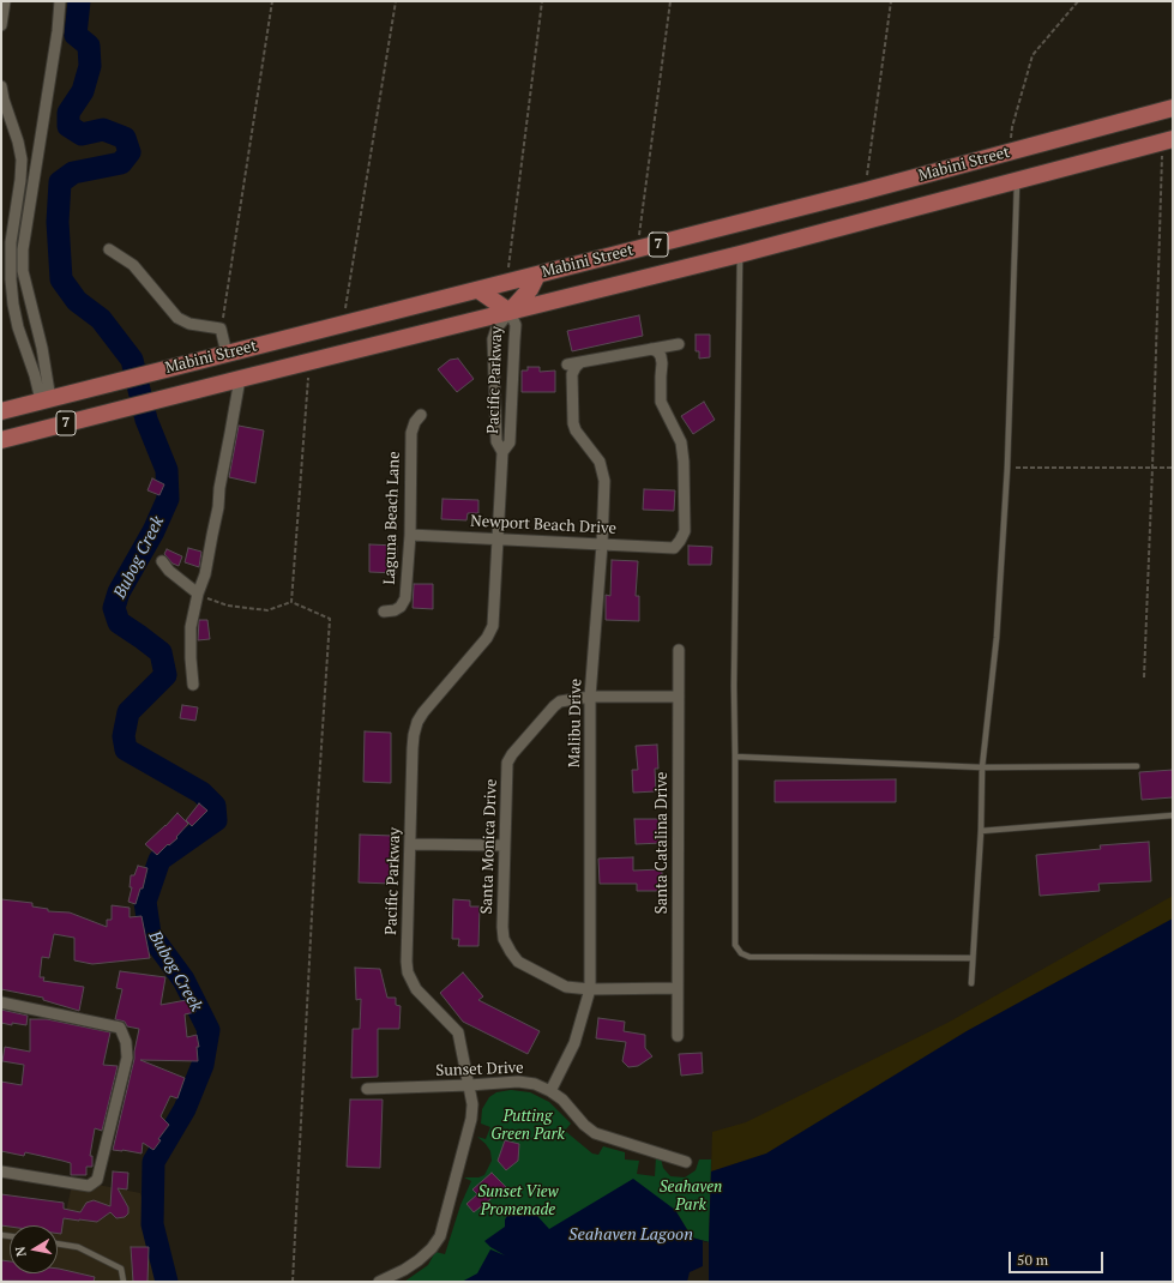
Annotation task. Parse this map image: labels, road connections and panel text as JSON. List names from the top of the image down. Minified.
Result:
{"streets":{"main road":["Mabini Street","7"],"street":["Pacific Parkway","Laguna Beach Lane","Newport Beach Drive","Malibu Drive","Santa Catalina Drive","Santa Monica Drive","Sunset Drive"]},"crossings":[["Mabini Street","Pacific Parkway"],["Pacific Parkway","Newport Beach Drive"],["Pacific Parkway","Sunset Drive"],["Laguna Beach Lane","Newport Beach Drive"],["Newport Beach Drive","Malibu Drive"],["Malibu Drive","Santa Monica Drive"],["Malibu Drive","Sunset Drive"],["Santa Catalina Drive","Santa Monica Drive"]],"water":["Bubog Creek","Seahaven Lagoon"],"parks":["Putting Green Park","Seahaven Park","Sunset View Promenade"],"scale_bar":"50 m","north":"left"}
